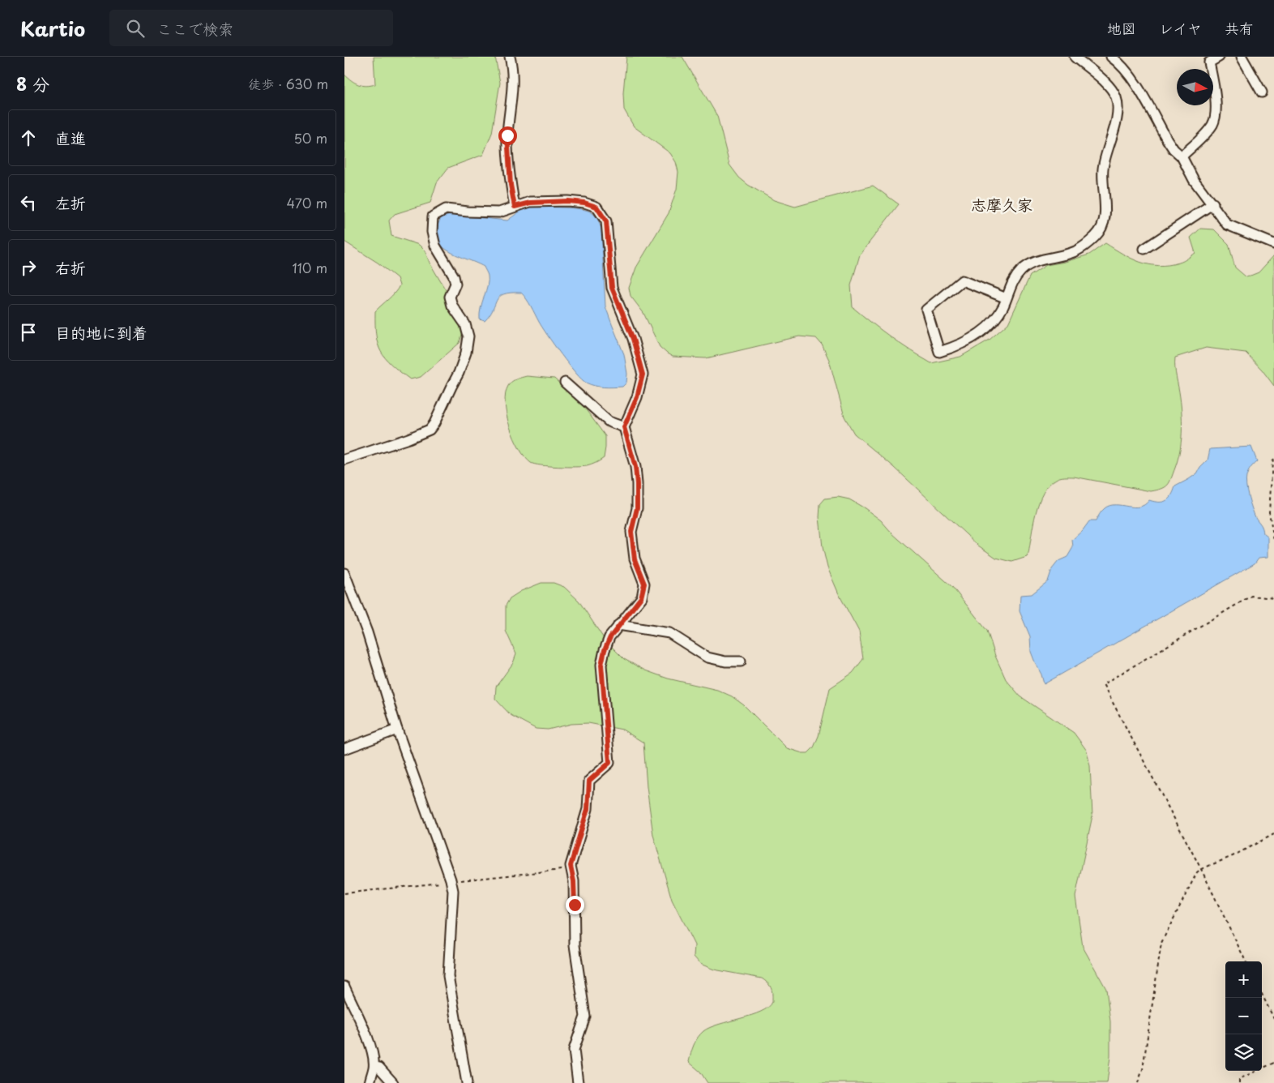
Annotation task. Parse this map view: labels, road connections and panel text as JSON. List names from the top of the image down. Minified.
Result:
{"districts":["志摩久家"],"north":"right","page":{"header":"Kartio","search":"ここで検索","nav":["地図","レイヤ","共有"],"heading":["8 分","徒歩 · 630 m"],"list":[["直進","50 m"],["左折","470 m"],["右折","110 m"],"目的地に到着"],"map_buttons":["+","−"]}}
